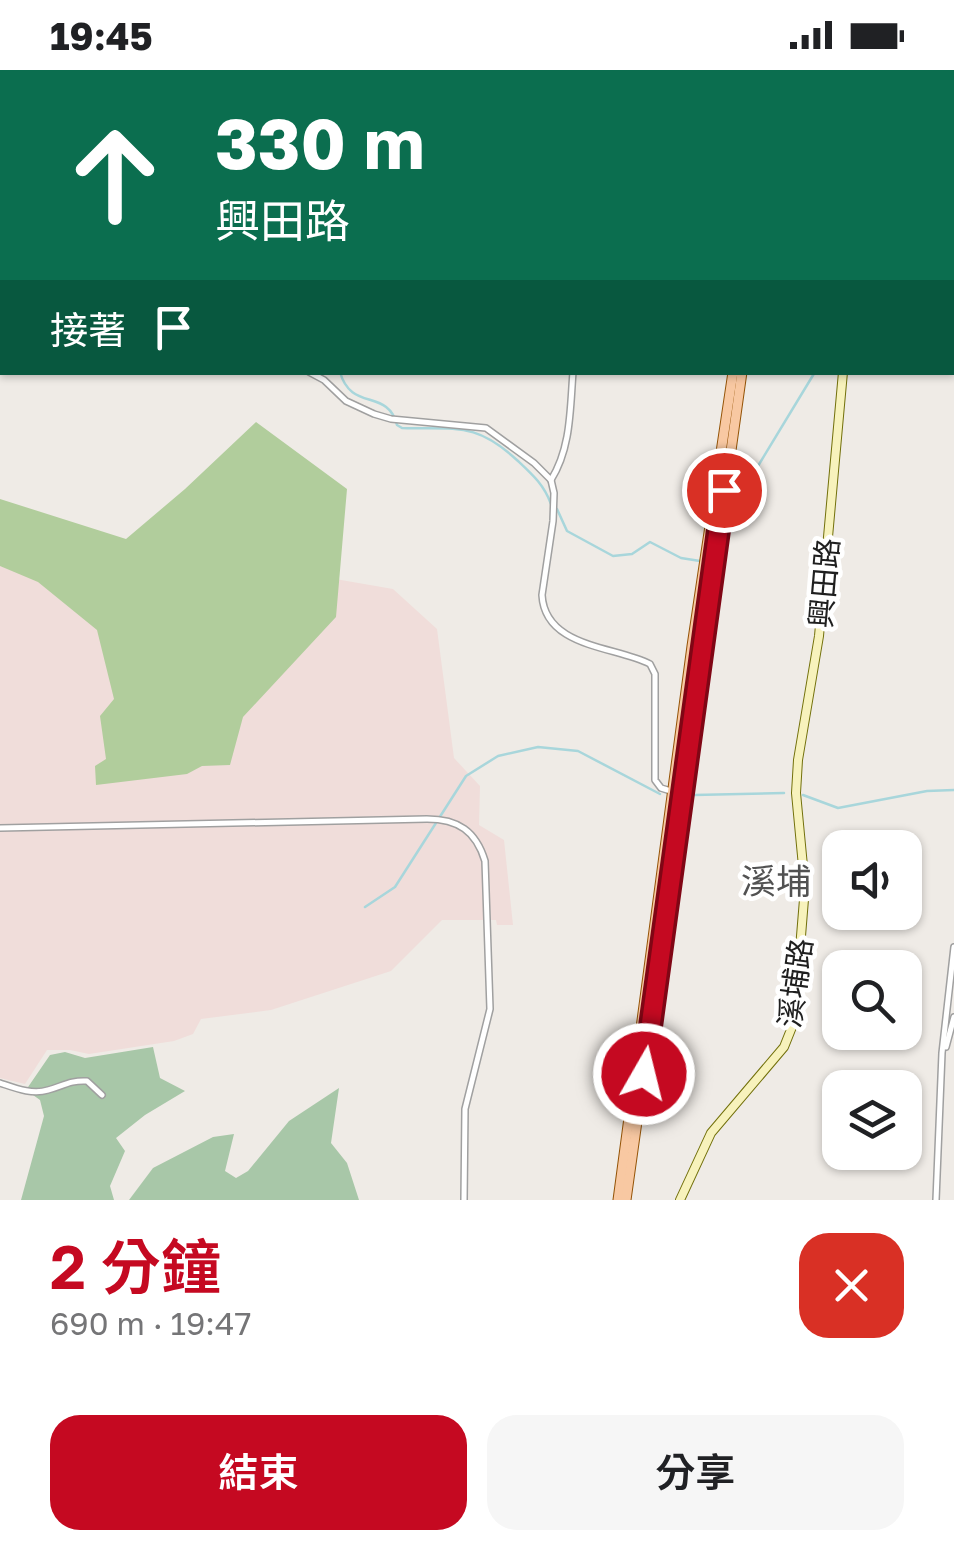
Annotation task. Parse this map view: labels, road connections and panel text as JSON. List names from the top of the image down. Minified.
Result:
{"streets":{"street":["興田路","溪埔路"]},"crossings":[["興田路","溪埔路"]],"districts":["溪埔"],"page":{"status":"19:45","turn":["330 m","興田路"],"then":"接著","heading":["2 分鐘","690 m · 19:47"],"buttons":["結束","分享"]}}
